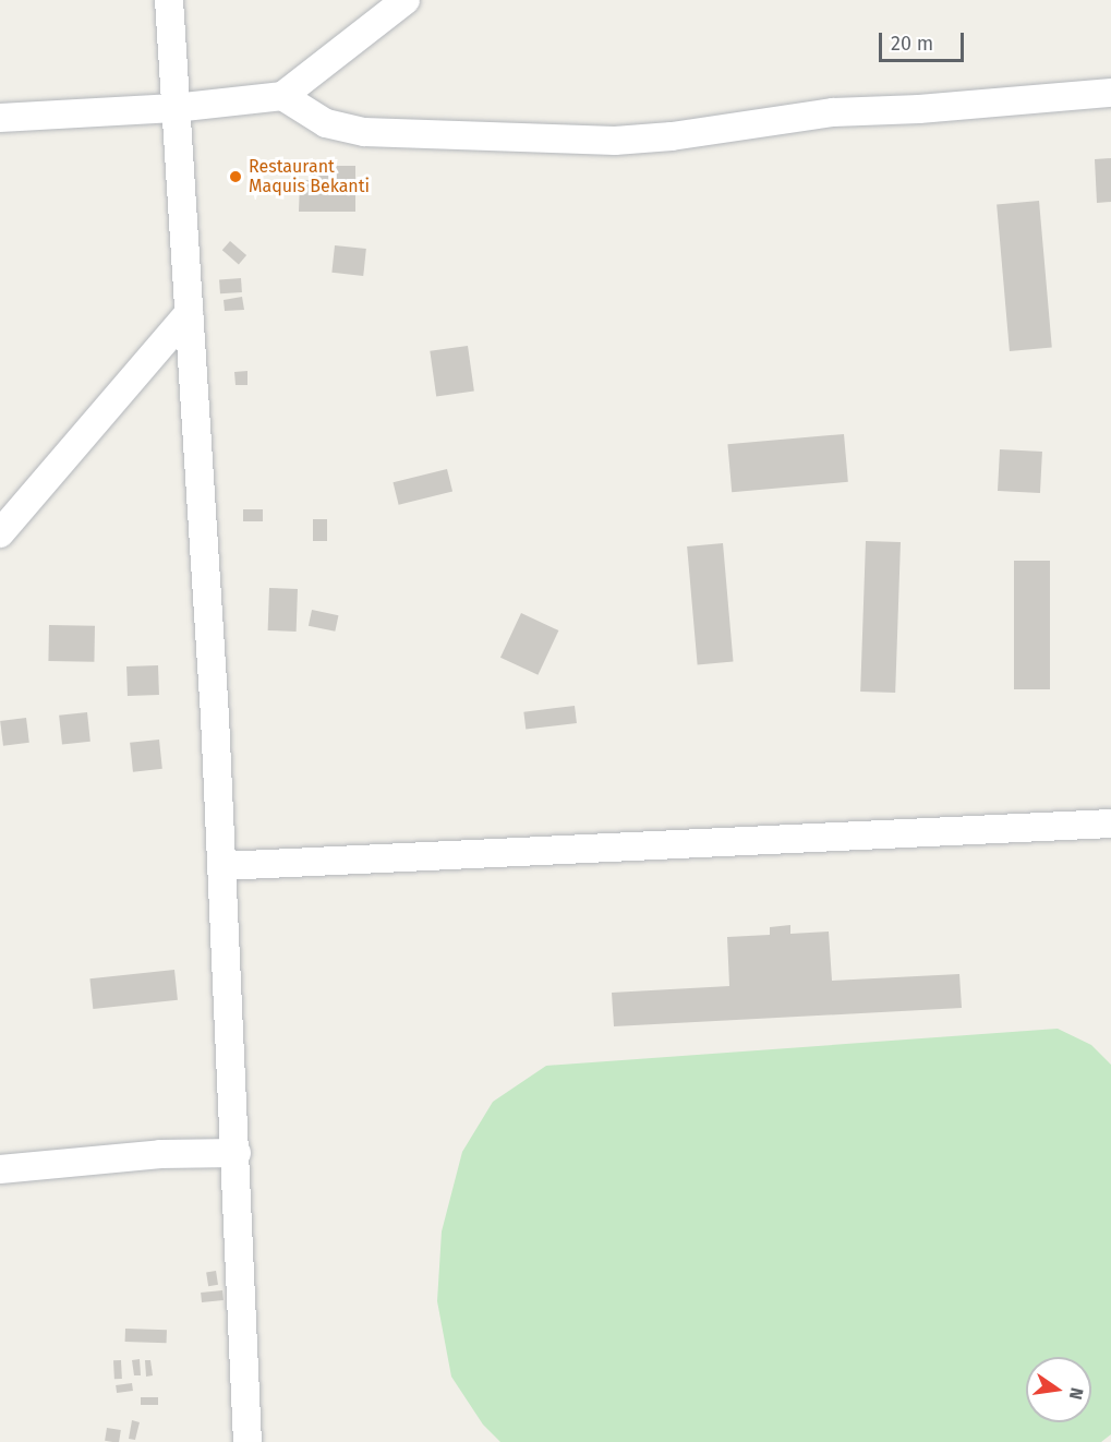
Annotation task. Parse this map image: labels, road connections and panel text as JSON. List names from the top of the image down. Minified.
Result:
{"places":["Restaurant Maquis Bekanti"],"scale_bar":"20 m","north":"right"}
